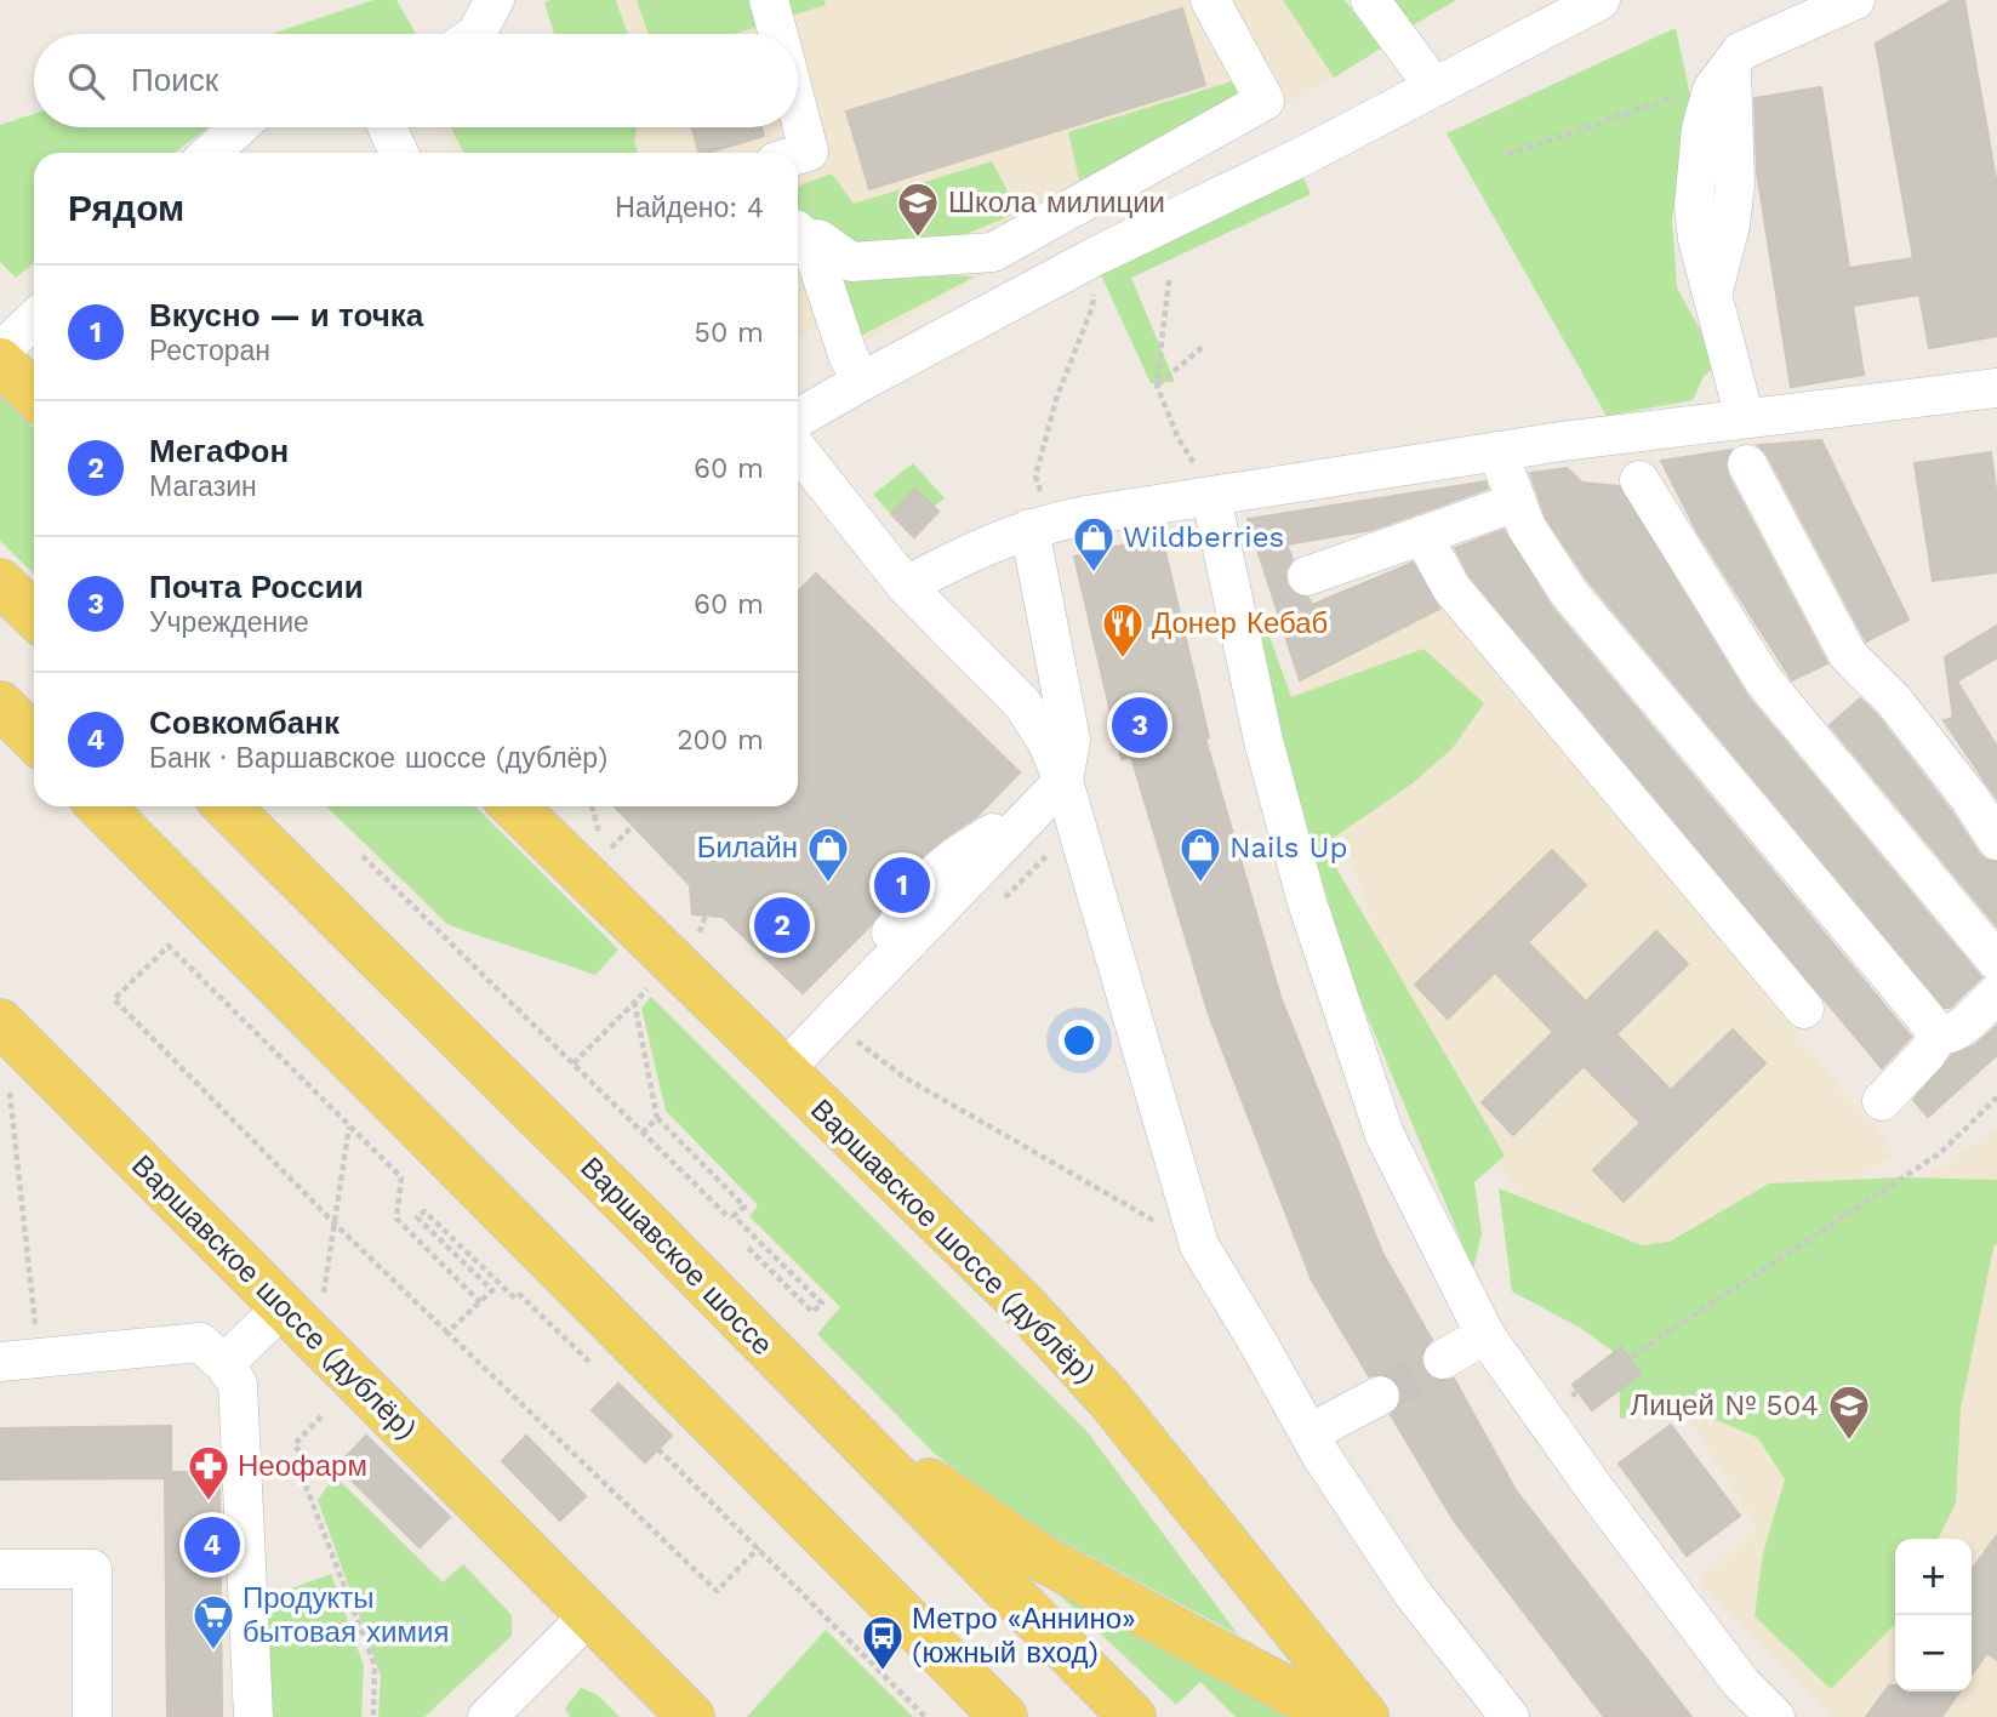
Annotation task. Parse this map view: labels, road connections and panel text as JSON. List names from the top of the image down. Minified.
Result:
{"streets":{"main road":["Варшавское шоссе (дублёр)","Варшавское шоссе"]},"places":{"school or university":["Школа милиции","Лицей № 504"],"shop":["Wildberries","Билайн","Nails Up"],"restaurant":["Донер Кебаб"],"pharmacy":["Неофарм"],"supermarket":["Продукты бытовая химия"],"bus stop":["Метро «Аннино» (южный вход)"]},"page":{"search":"Поиск","heading":["Рядом","Найдено: 4"],"list":[{"mark":"1","name":"Вкусно — и точка","note":"Ресторан","value":"50 m"},{"mark":"2","name":"МегаФон","note":"Магазин","value":"60 m"},{"mark":"3","name":"Почта России","note":"Учреждение","value":"60 m"},{"mark":"4","name":"Совкомбанк","note":"Банк · Варшавское шоссе (дублёр)","value":"200 m"}],"pins":["3","1","2","4"],"map_buttons":["+","−"]}}
